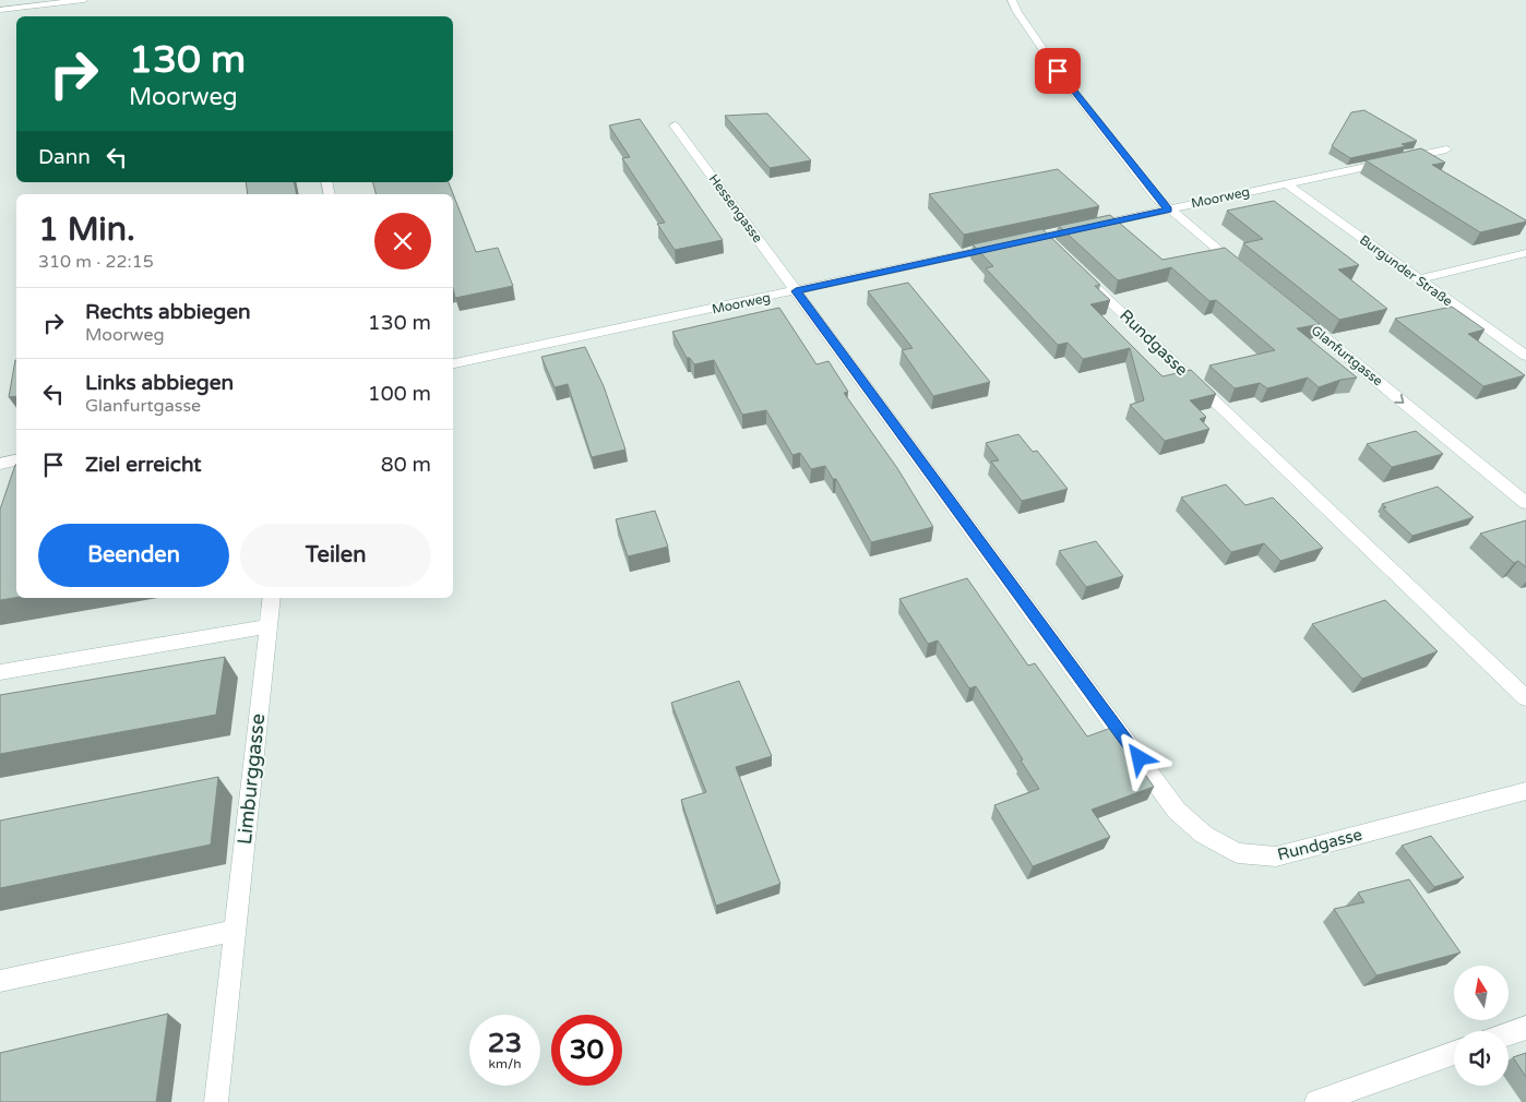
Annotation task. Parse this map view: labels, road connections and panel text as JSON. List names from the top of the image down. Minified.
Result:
{"streets":{"street":["Moorweg","Hessengasse","Burgunder Straße","Rundgasse","Glanfurtgasse","Limburggasse"]},"crossings":[["Moorweg","Hessengasse"],["Moorweg","Burgunder Straße"],["Moorweg","Rundgasse"],["Hessengasse","Rundgasse"]],"one_way":["Glanfurtgasse"],"north":"top","page":{"turn":["130 m","Moorweg"],"then":"Dann","heading":["1 Min.","310 m · 22:15"],"list":[{"name":"Rechts abbiegen","note":"Moorweg","value":"130 m"},{"name":"Links abbiegen","note":"Glanfurtgasse","value":"100 m"},{"name":"Ziel erreicht","value":"80 m"}],"buttons":["Beenden","Teilen"],"speed":"23 km/h","limit":"30"}}
